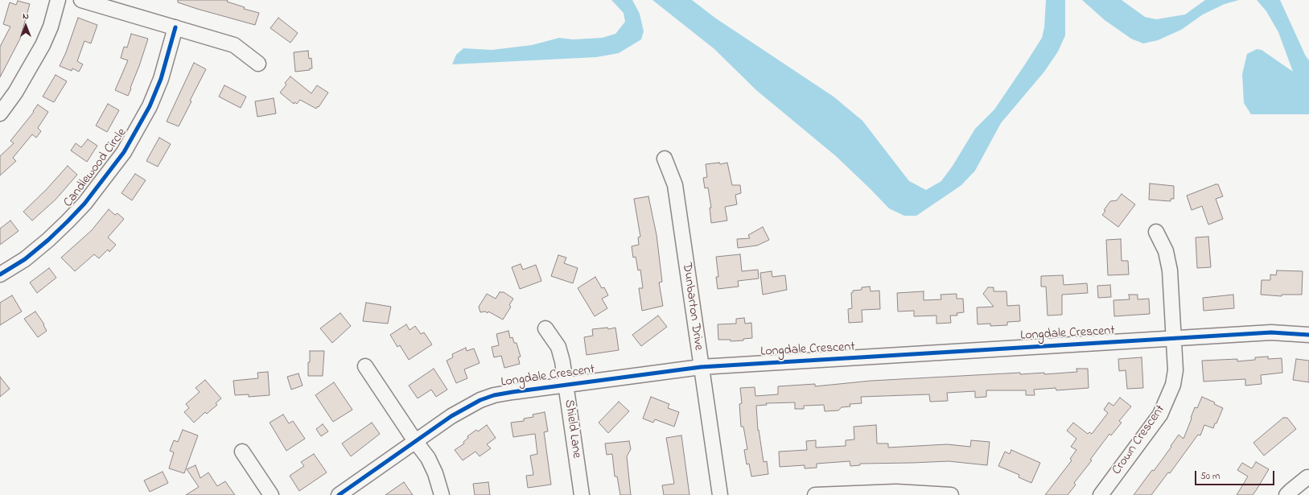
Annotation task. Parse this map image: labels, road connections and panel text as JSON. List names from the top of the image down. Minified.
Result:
{"streets":{"street":["Candlewood Circle","Dunbarton Drive","Longdale Crescent","Shield Lane","Crown Crescent"]},"crossings":[["Dunbarton Drive","Longdale Crescent"],["Longdale Crescent","Shield Lane"],["Longdale Crescent","Crown Crescent"]],"scale_bar":"50 m","north":"top"}
